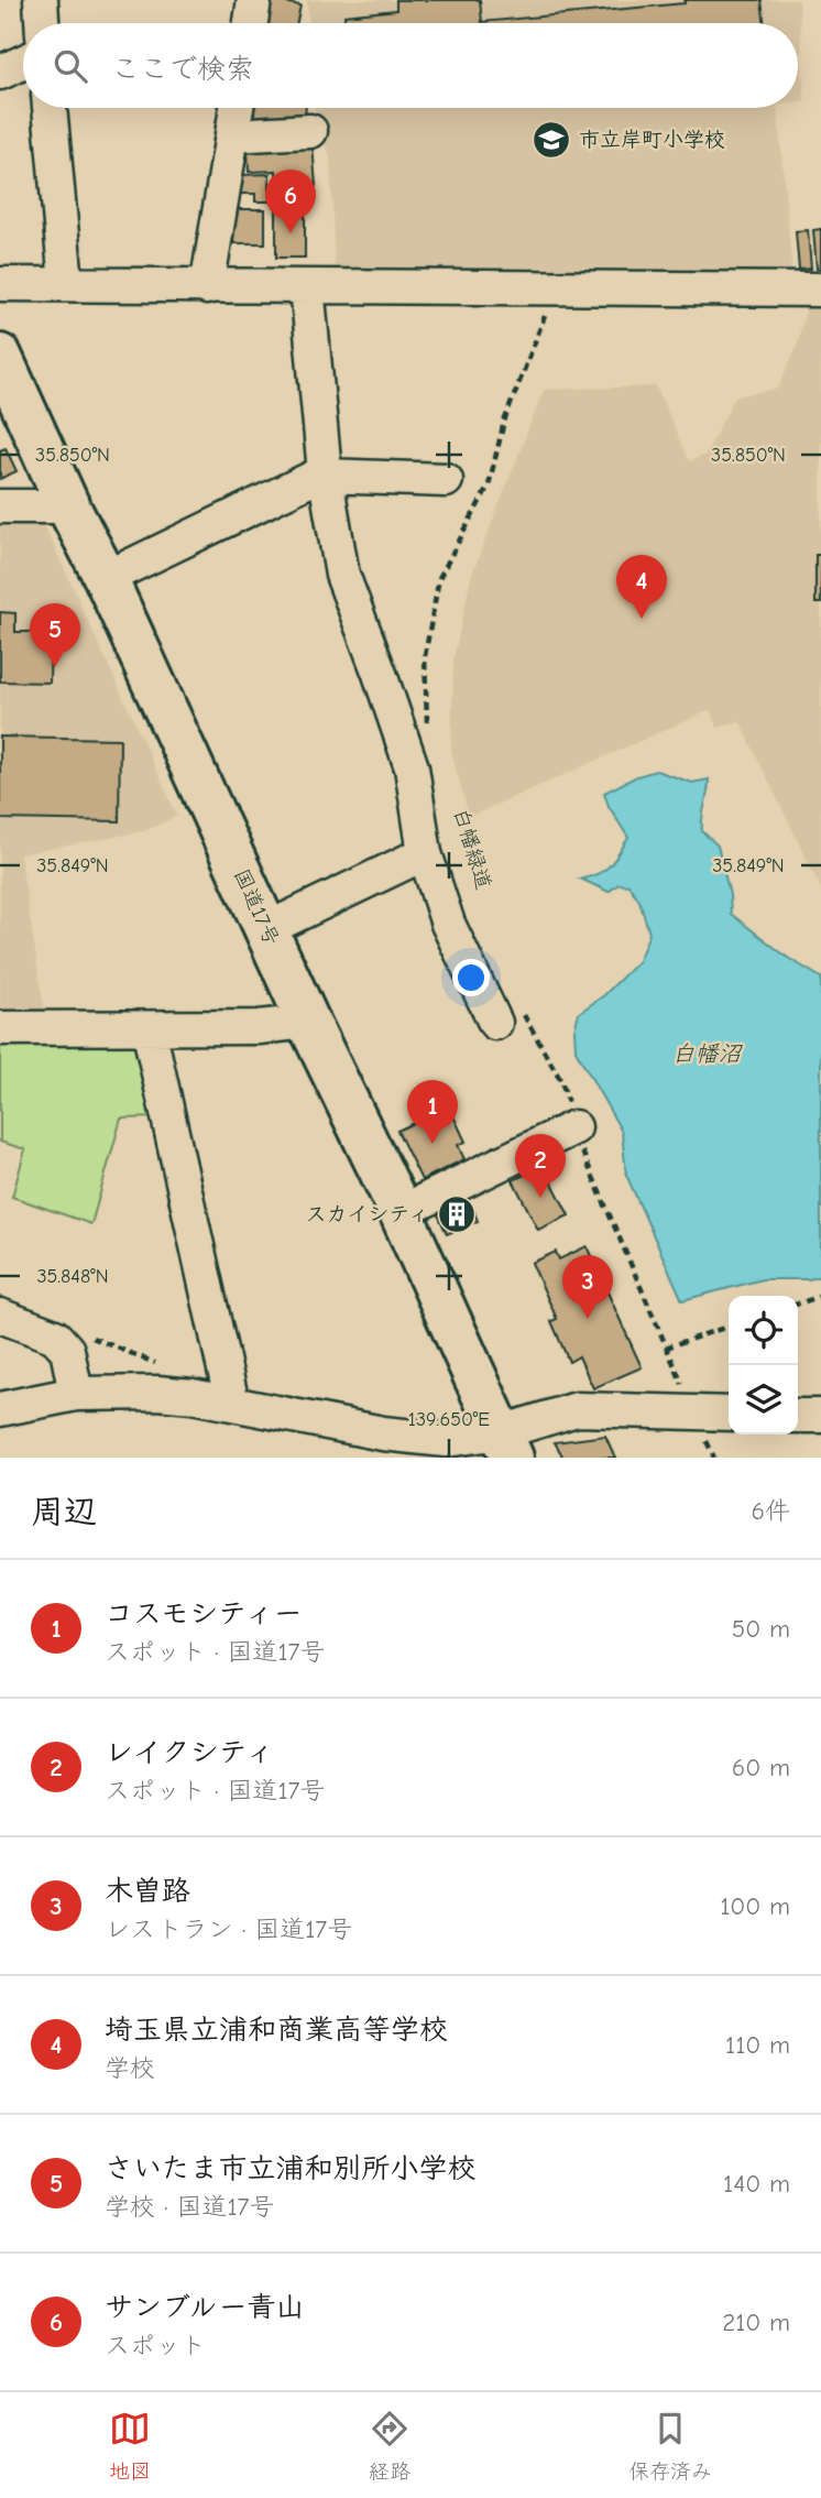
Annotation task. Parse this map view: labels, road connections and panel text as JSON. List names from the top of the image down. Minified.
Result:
{"streets":{"highway":["国道17号"]},"water":["白幡沼"],"places":{"school or university":["市立岸町小学校"],"building":["スカイシティ"]},"page":{"search":"ここで検索","pins":["6","4","5","1","2","3"],"heading":["周辺","6件"],"list":[{"mark":"1","name":"コスモシティー","note":"スポット · 国道17号","value":"50 m"},{"mark":"2","name":"レイクシティ","note":"スポット · 国道17号","value":"60 m"},{"mark":"3","name":"木曽路","note":"レストラン · 国道17号","value":"100 m"},{"mark":"4","name":"埼玉県立浦和商業高等学校","note":"学校","value":"110 m"},{"mark":"5","name":"さいたま市立浦和別所小学校","note":"学校 · 国道17号","value":"140 m"},{"mark":"6","name":"サンブルー青山","note":"スポット","value":"210 m"}],"nav":["地図","経路","保存済み"]},"coordinates":["35.850°N","35.849°N","35.848°N","139.650°E"]}
